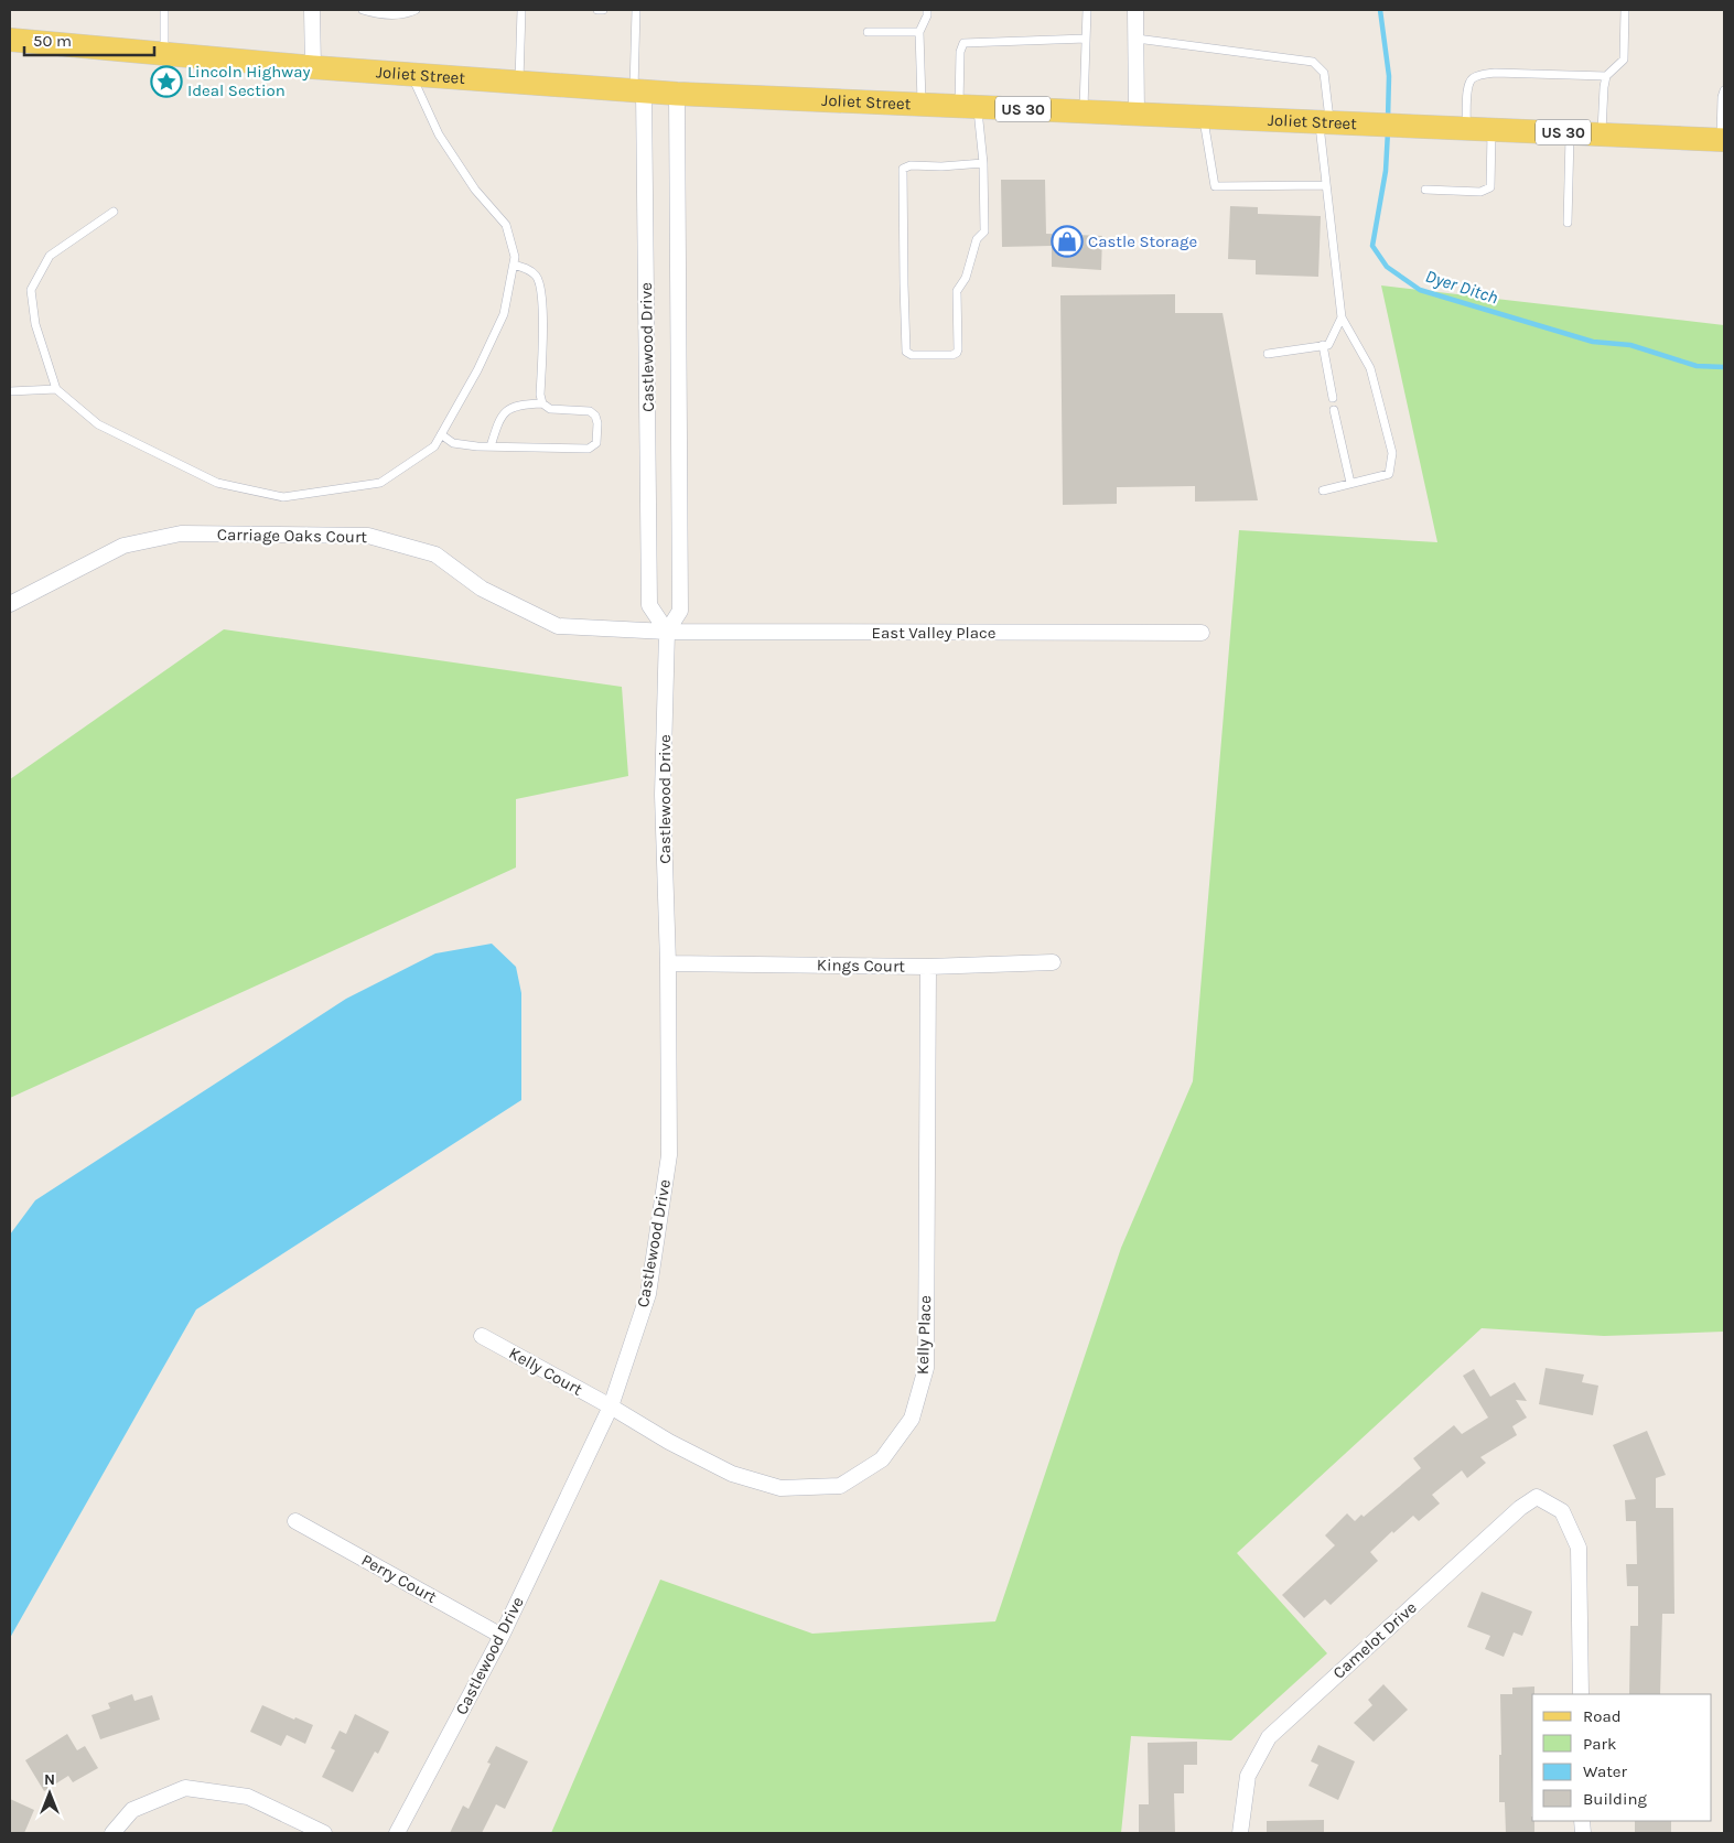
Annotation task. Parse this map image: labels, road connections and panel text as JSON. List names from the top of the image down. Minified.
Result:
{"streets":{"main road":["Joliet Street","US 30"],"street":["Castlewood Drive","Carriage Oaks Court","East Valley Place","Kings Court","Kelly Place","Kelly Court","Perry Court","Camelot Drive"]},"crossings":[["Joliet Street","Castlewood Drive"],["Castlewood Drive","Carriage Oaks Court"],["Castlewood Drive","East Valley Place"],["Castlewood Drive","Kings Court"],["Castlewood Drive","Kelly Place"],["Castlewood Drive","Kelly Court"],["Castlewood Drive","Perry Court"],["Carriage Oaks Court","East Valley Place"],["Kings Court","Kelly Place"],["Kelly Place","Kelly Court"]],"water":["Dyer Ditch"],"places":{"place":["Lincoln Highway Ideal Section"],"shop":["Castle Storage"]},"legend":["Road","Park","Water","Building"],"scale_bar":"50 m","north":"top"}
